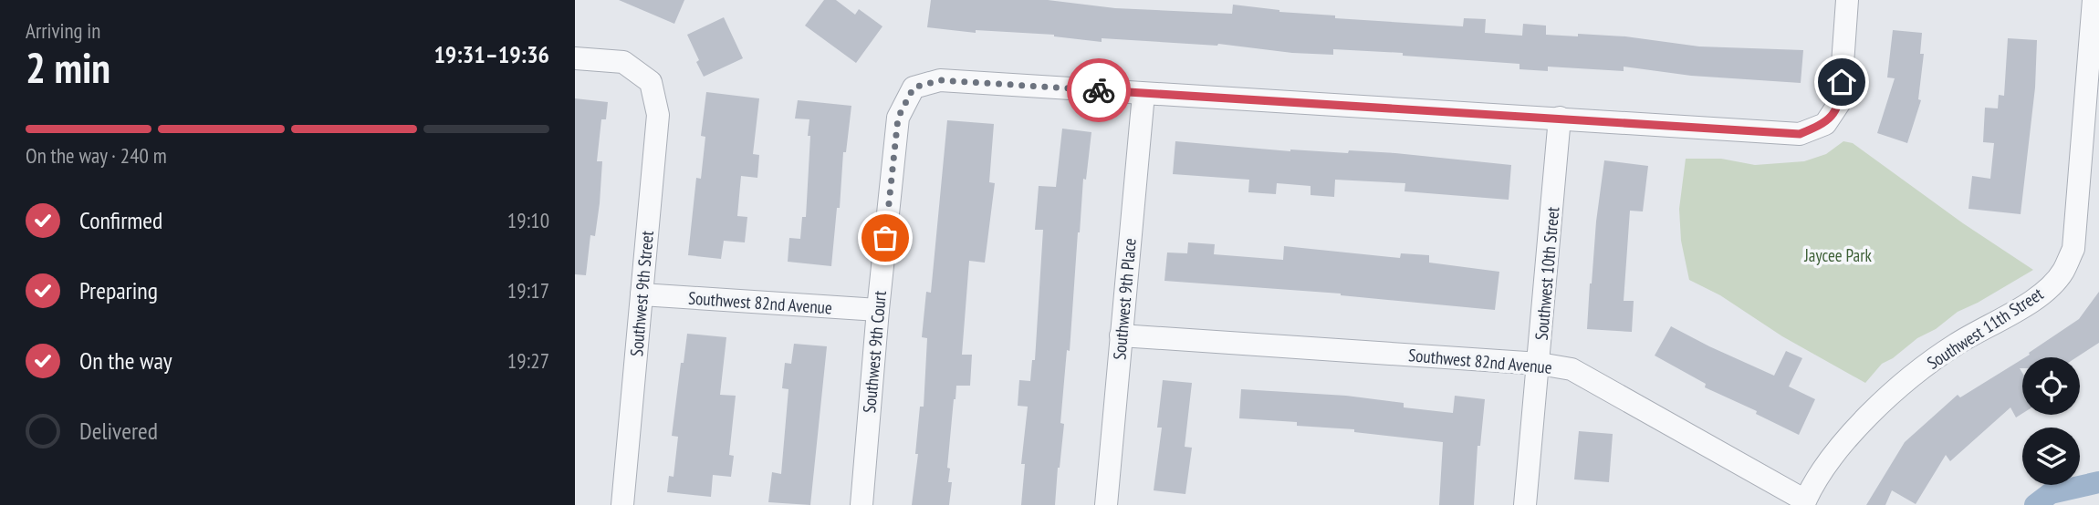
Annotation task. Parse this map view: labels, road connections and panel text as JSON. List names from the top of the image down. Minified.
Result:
{"streets":{"street":["Southwest 10th Street","Southwest 9th Street","Southwest 9th Place","Southwest 82nd Avenue","Southwest 11th Street","Southwest 9th Court"]},"crossings":[["Southwest 10th Street","Southwest 82nd Avenue"],["Southwest 9th Street","Southwest 82nd Avenue"],["Southwest 9th Place","Southwest 82nd Avenue"],["Southwest 9th Place","Southwest 9th Court"],["Southwest 82nd Avenue","Southwest 11th Street"],["Southwest 82nd Avenue","Southwest 9th Court"]],"parks":["Jaycee Park"],"page":{"heading":["2 min","Arriving in","19:31–19:36"],"bar":"On the way · 240 m","list":[["Confirmed","19:10"],["Preparing","19:17"],["On the way","19:27"],"Delivered"]}}
